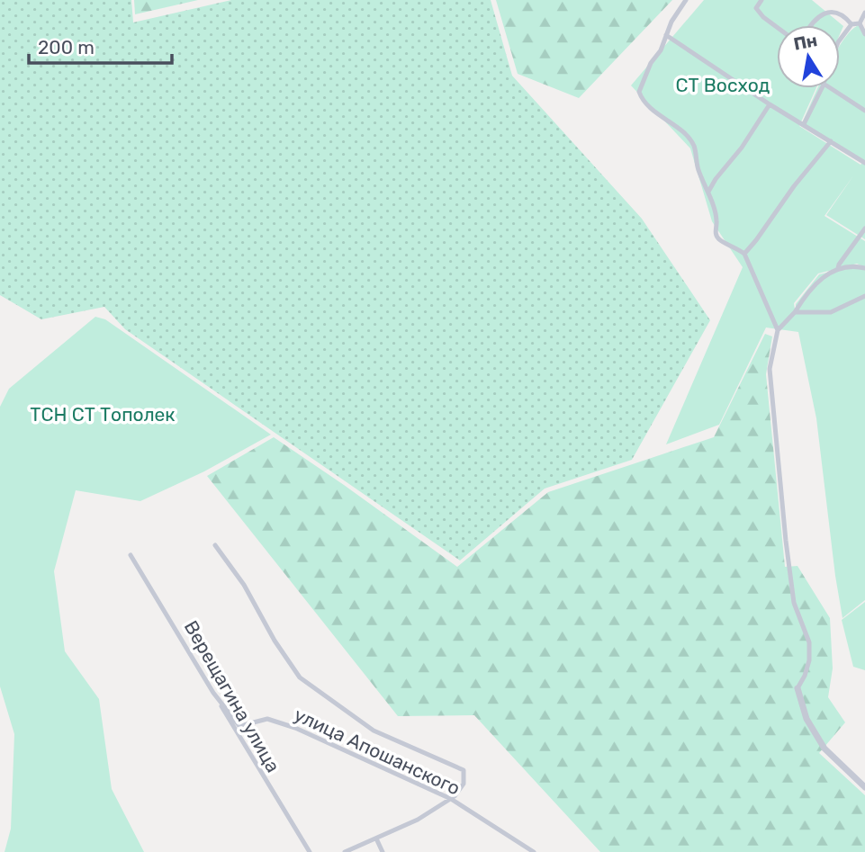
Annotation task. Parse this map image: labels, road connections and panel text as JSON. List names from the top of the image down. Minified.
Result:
{"streets":{"street":["Верещагина улица","улица Апошанского"]},"crossings":[["Верещагина улица","улица Апошанского"]],"parks":["СТ Восход","ТСН СТ Тополек"],"scale_bar":"200 m","north":"top"}
